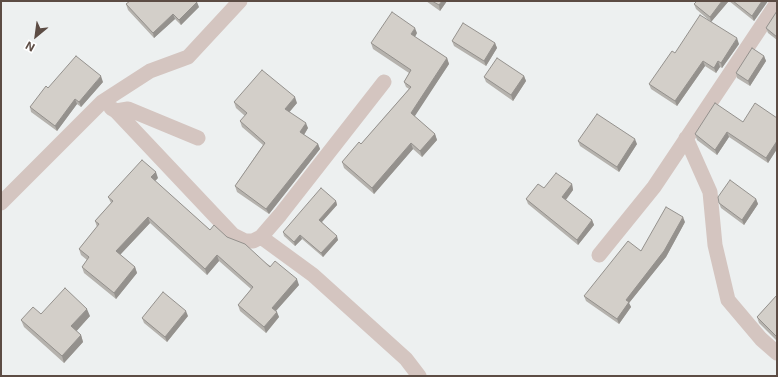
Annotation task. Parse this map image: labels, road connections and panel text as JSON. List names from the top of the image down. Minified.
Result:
{"north":"bottom left"}
